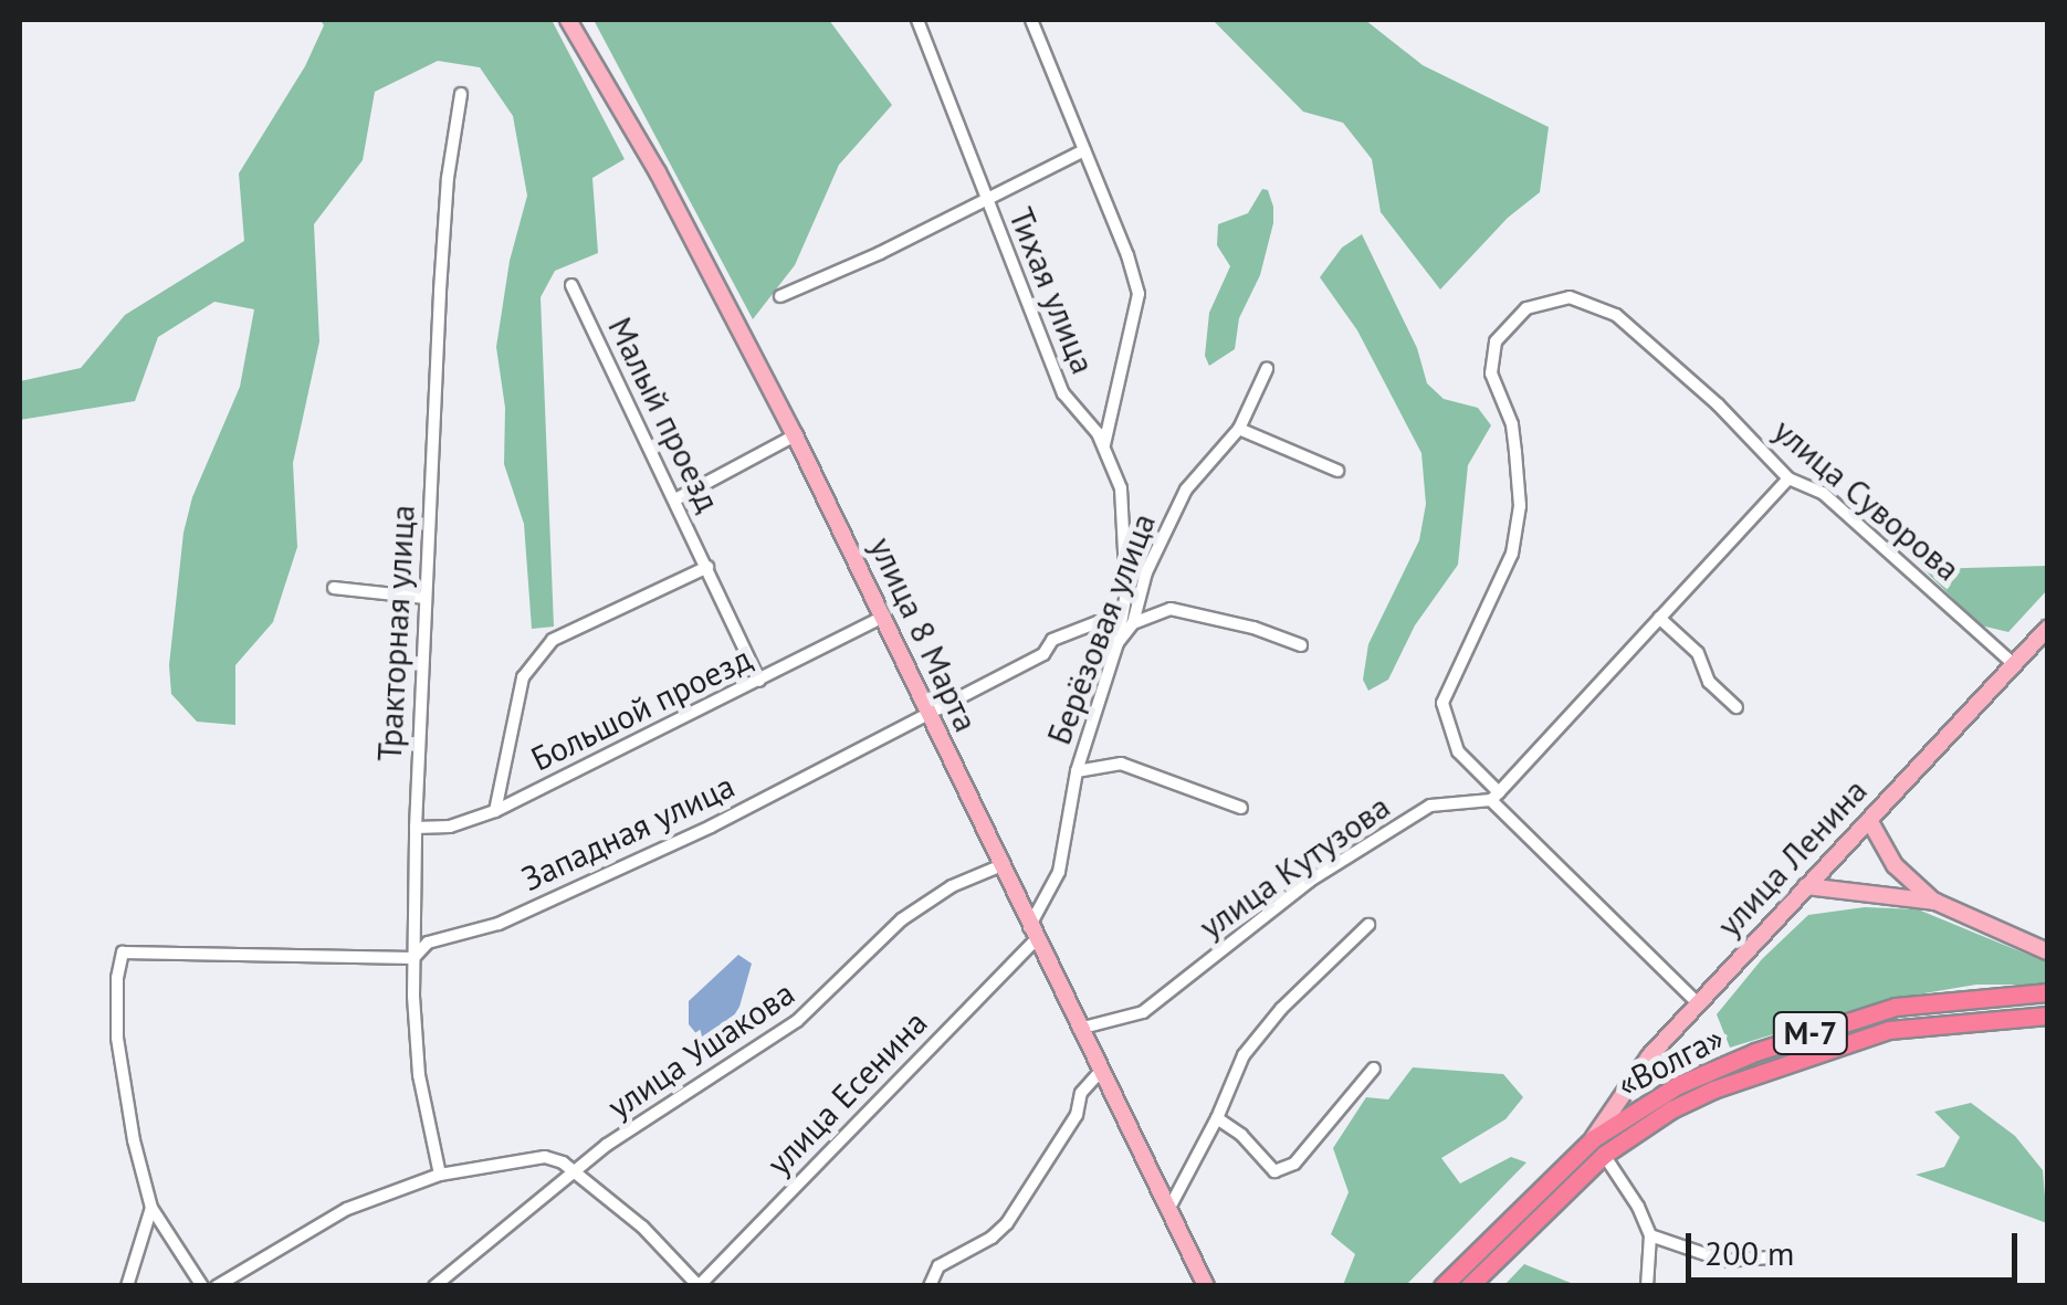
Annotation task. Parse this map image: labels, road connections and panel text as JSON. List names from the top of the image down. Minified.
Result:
{"streets":{"highway":["М-7","«Волга»"],"main road":["улица 8 Марта","улица Ленина"],"street":["Тихая улица","Малый проезд","улица Суворова","Берёзовая улица","Тракторная улица","Большой проезд","Западная улица","улица Кутузова","улица Ушакова","улица Есенина"]},"crossings":[["Тихая улица","Берёзовая улица"],["Тихая улица","Западная улица"],["Малый проезд","Большой проезд"],["улица Суворова","улица Ленина"],["улица Суворова","улица Кутузова"],["Берёзовая улица","улица 8 Марта"],["Берёзовая улица","Западная улица"],["Берёзовая улица","улица Есенина"],["Тракторная улица","Большой проезд"],["Тракторная улица","Западная улица"],["улица 8 Марта","Большой проезд"],["улица 8 Марта","Западная улица"],["улица 8 Марта","улица Кутузова"],["улица 8 Марта","улица Ушакова"],["улица 8 Марта","улица Есенина"],["улица Ленина","«Волга»"]],"scale_bar":"200 m"}
